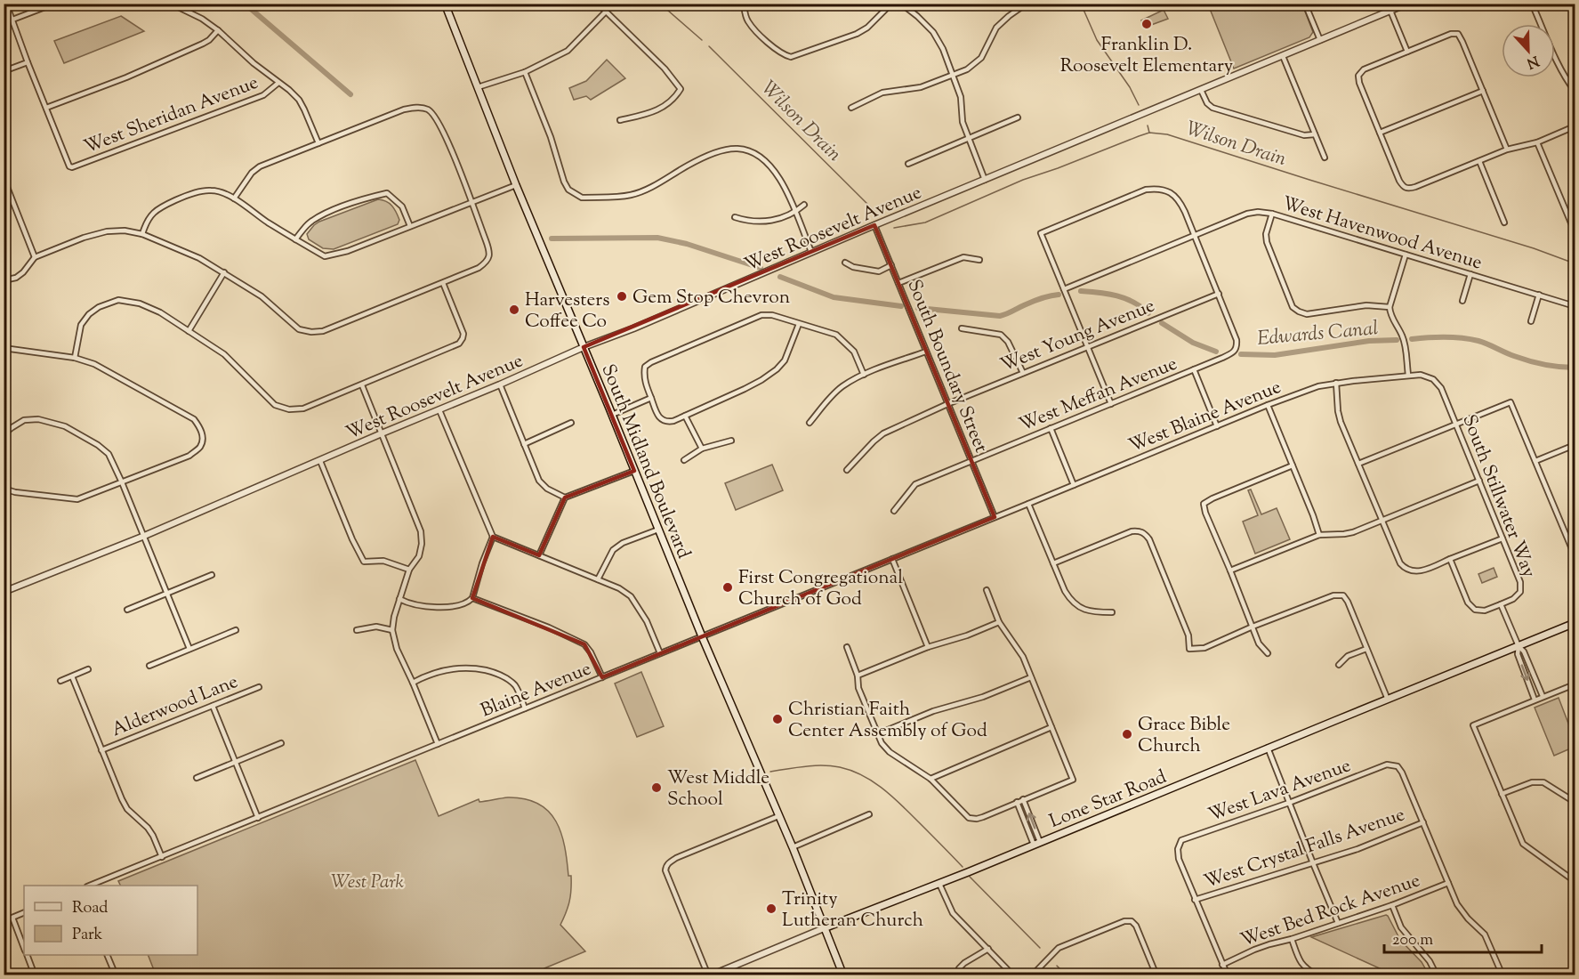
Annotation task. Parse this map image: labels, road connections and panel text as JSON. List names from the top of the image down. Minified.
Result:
{"streets":{"main road":["South Midland Boulevard","Lone Star Road"],"street":["West Sheridan Avenue","West Roosevelt Avenue","West Havenwood Avenue","West Young Avenue","South Boundary Street","West Meffan Avenue","West Blaine Avenue","South Stillwater Way","Blaine Avenue","Alderwood Lane","West Lava Avenue","West Crystal Falls Avenue","West Bed Rock Avenue"]},"crossings":[["West Roosevelt Avenue","South Boundary Street"],["West Roosevelt Avenue","South Midland Boulevard"],["West Young Avenue","South Boundary Street"],["West Young Avenue","West Meffan Avenue"],["South Boundary Street","West Meffan Avenue"],["South Boundary Street","West Blaine Avenue"],["South Boundary Street","Blaine Avenue"],["West Blaine Avenue","South Stillwater Way"],["West Blaine Avenue","Blaine Avenue"],["South Midland Boulevard","Blaine Avenue"],["South Midland Boulevard","Lone Star Road"],["West Lava Avenue","West Crystal Falls Avenue"]],"water":["Wilson Drain","Edwards Canal"],"parks":["West Park"],"places":["Franklin D. Roosevelt Elementary","Gem Stop Chevron","Harvesters Coffee Co","First Congregational Church of God","Christian Faith Center Assembly of God","Grace Bible Church","West Middle School","Trinity Lutheran Church"],"legend":["Road","Park"],"scale_bar":"200 m","north":"bottom"}
